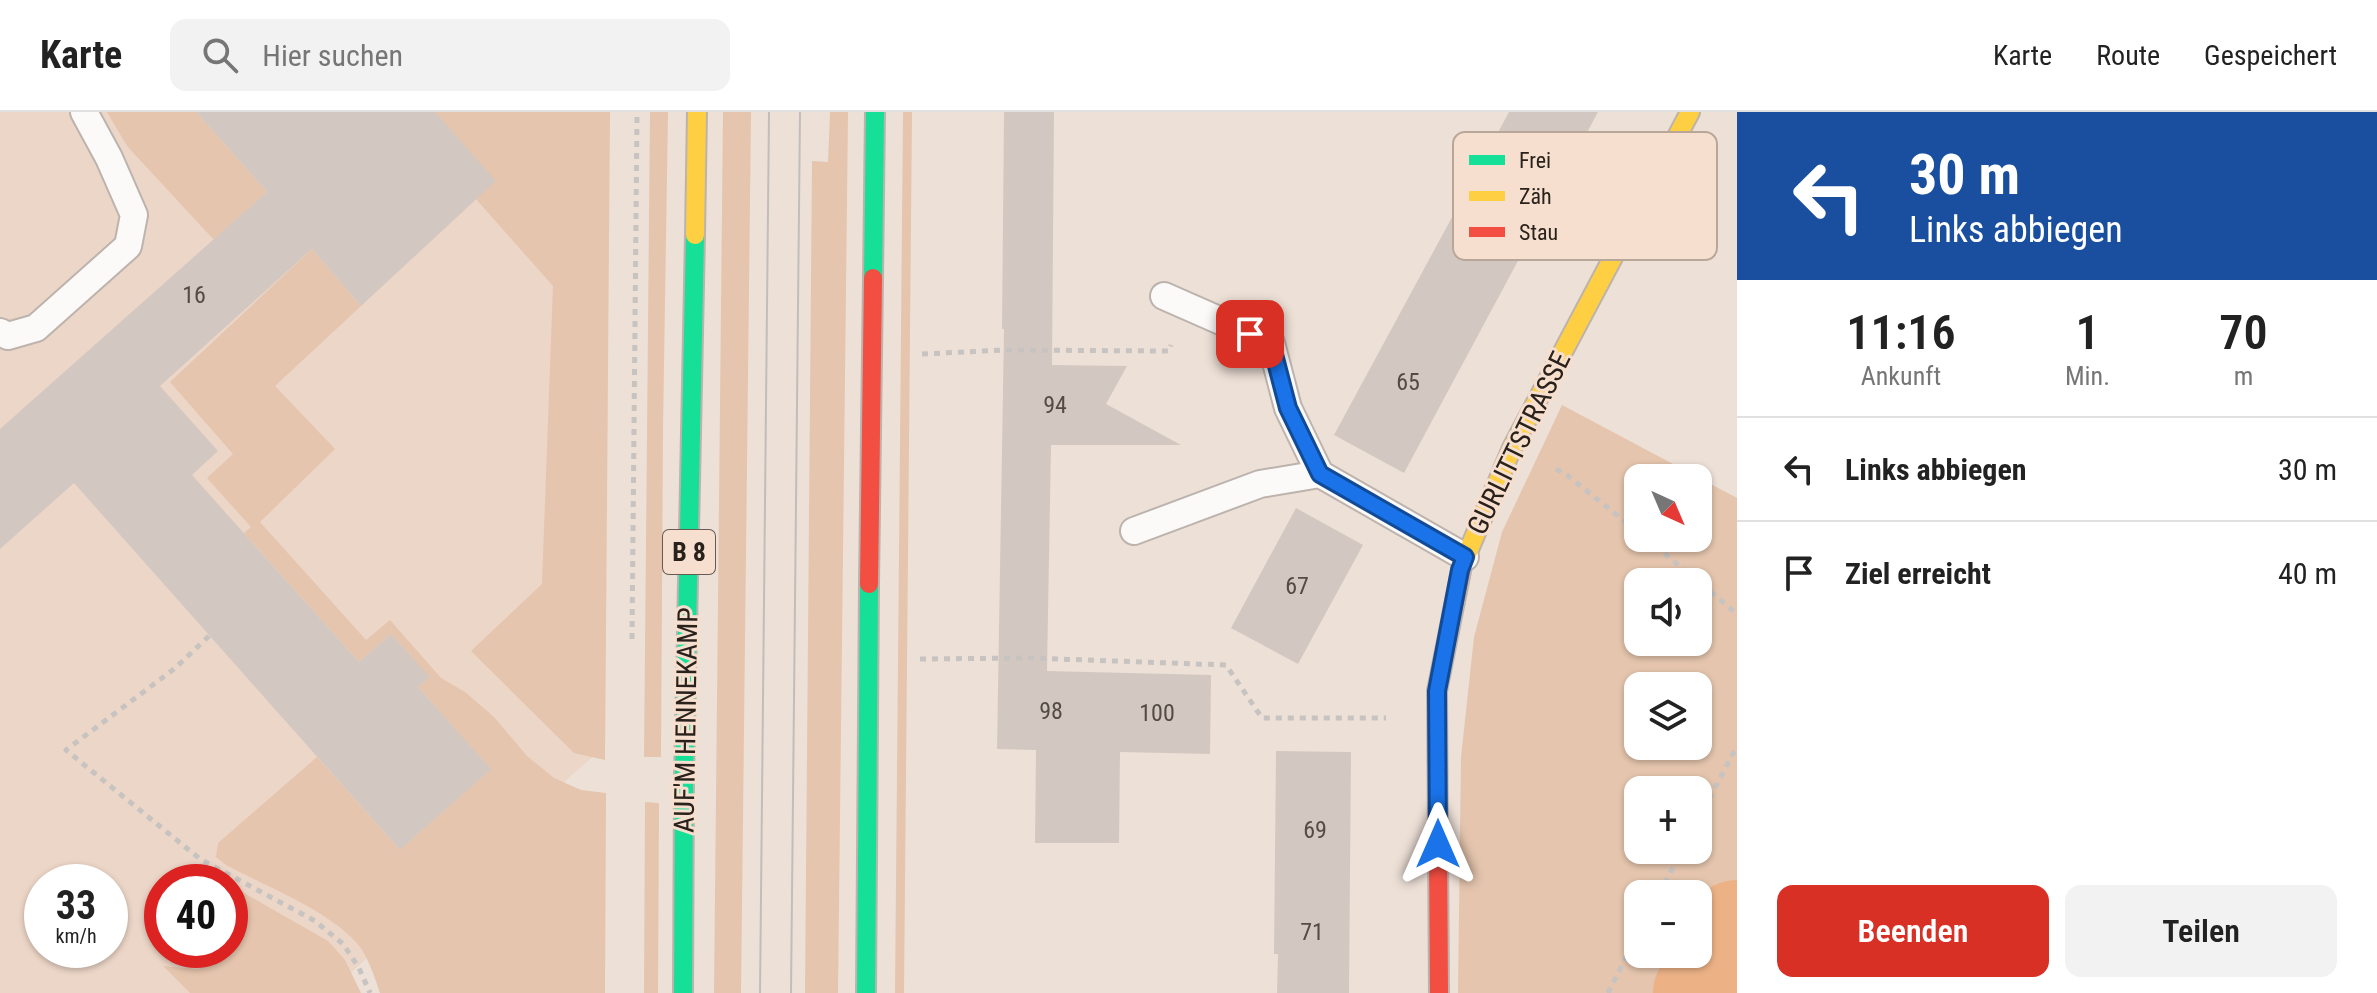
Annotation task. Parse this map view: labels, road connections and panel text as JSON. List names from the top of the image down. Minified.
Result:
{"streets":{"main road":["GURLITTSTRASSE","B 8","AUF'M HENNEKAMP"]},"house_numbers":["16","65","94","67","98","100","69","71"],"legend":["Frei","Zäh","Stau"],"north":"bottom right","page":{"header":"Karte","search":"Hier suchen","nav":["Karte","Route","Gespeichert"],"turn":["30 m","Links abbiegen"],"eta":["11:16","Ankunft","1","Min.","70","m"],"list":[{"name":"Links abbiegen","value":"30 m"},{"name":"Ziel erreicht","value":"40 m"}],"map_buttons":["+","−"],"speed":"33 km/h","limit":"40","buttons":["Beenden","Teilen"]}}
